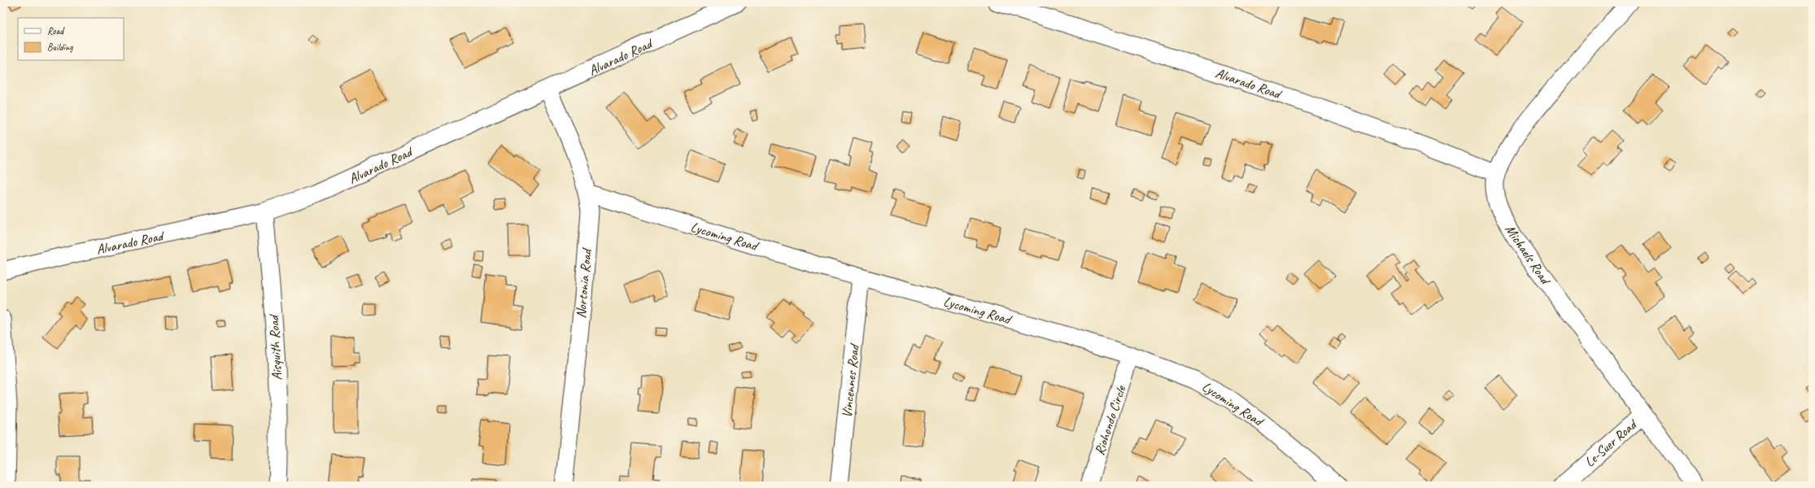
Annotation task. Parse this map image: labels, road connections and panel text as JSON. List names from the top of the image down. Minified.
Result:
{"streets":{"street":["Alvarado Road","Lycoming Road","Michaels Road","Nortonia Road","Aisquith Road","Vincennes Road","Riohondo Circle","Le-Suer Road"]},"crossings":[["Alvarado Road","Michaels Road"],["Alvarado Road","Nortonia Road"],["Alvarado Road","Aisquith Road"],["Lycoming Road","Nortonia Road"],["Lycoming Road","Vincennes Road"],["Lycoming Road","Riohondo Circle"],["Michaels Road","Le-Suer Road"]],"legend":["Road","Building"]}
